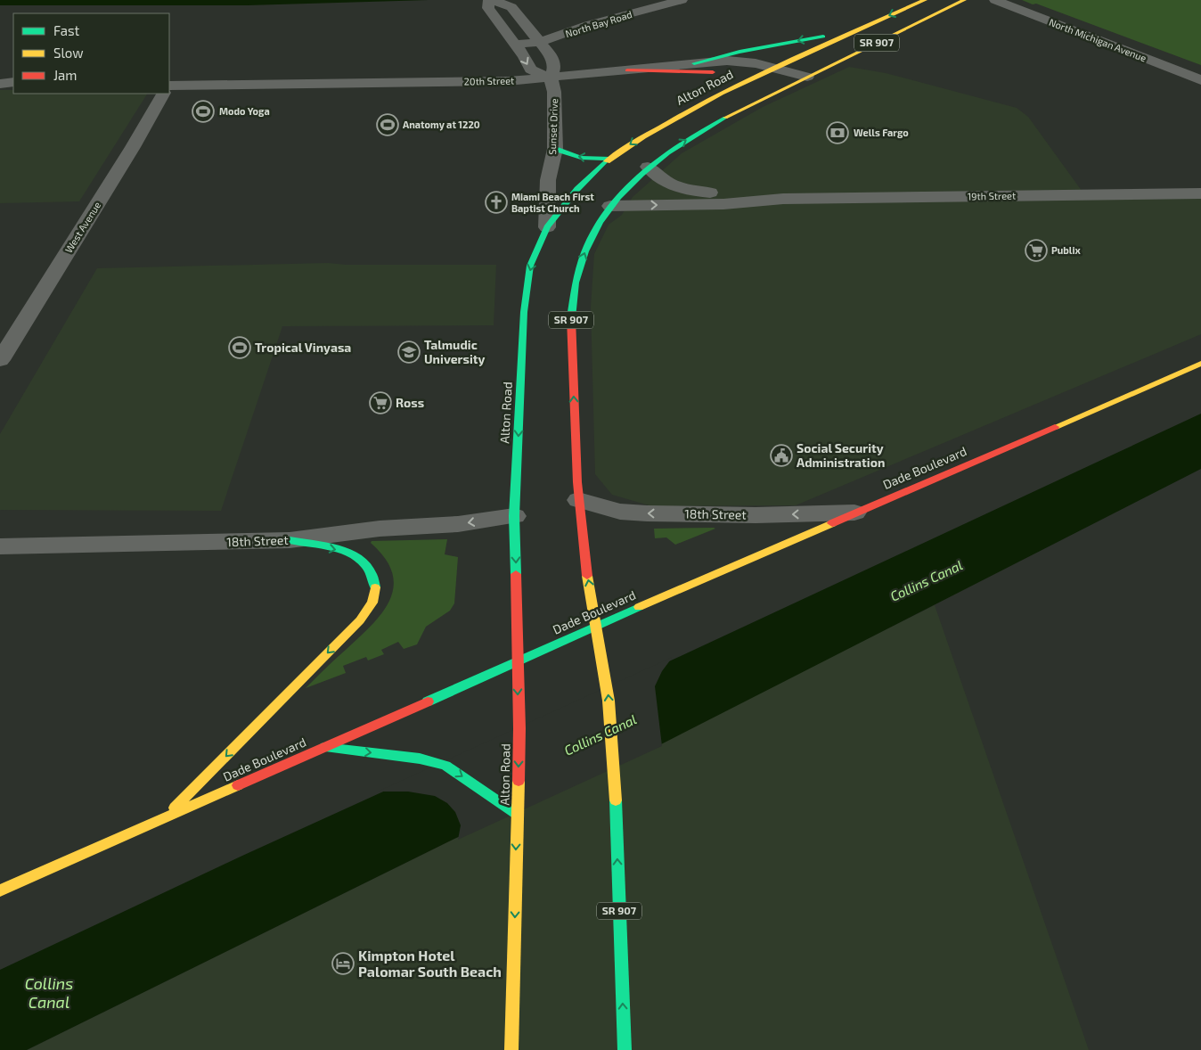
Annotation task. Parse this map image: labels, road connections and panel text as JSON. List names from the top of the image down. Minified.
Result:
{"streets":{"main road":["SR 907","Alton Road","Dade Boulevard"],"street":["North Bay Road","North Michigan Avenue","20th Street","Sunset Drive","19th Street","West Avenue","18th Street"]},"crossings":[["North Bay Road","Sunset Drive"],["SR 907","20th Street"],["SR 907","19th Street"],["SR 907","Dade Boulevard"],["SR 907","18th Street"],["20th Street","Alton Road"],["20th Street","Sunset Drive"],["Alton Road","Sunset Drive"],["Alton Road","Dade Boulevard"],["Alton Road","18th Street"],["Dade Boulevard","18th Street"]],"one_way":["18th Street"],"water":["Collins Canal"],"places":{"sports":["Modo Yoga","Anatomy at 1220","Tropical Vinyasa"],"bank":["Wells Fargo"],"church":["Miami Beach First Baptist Church"],"supermarket":["Publix","Ross"],"school or university":["Talmudic University"],"public building":["Social Security Administration"],"hotel":["Kimpton Hotel Palomar South Beach"]},"legend":["Fast","Slow","Jam"]}
